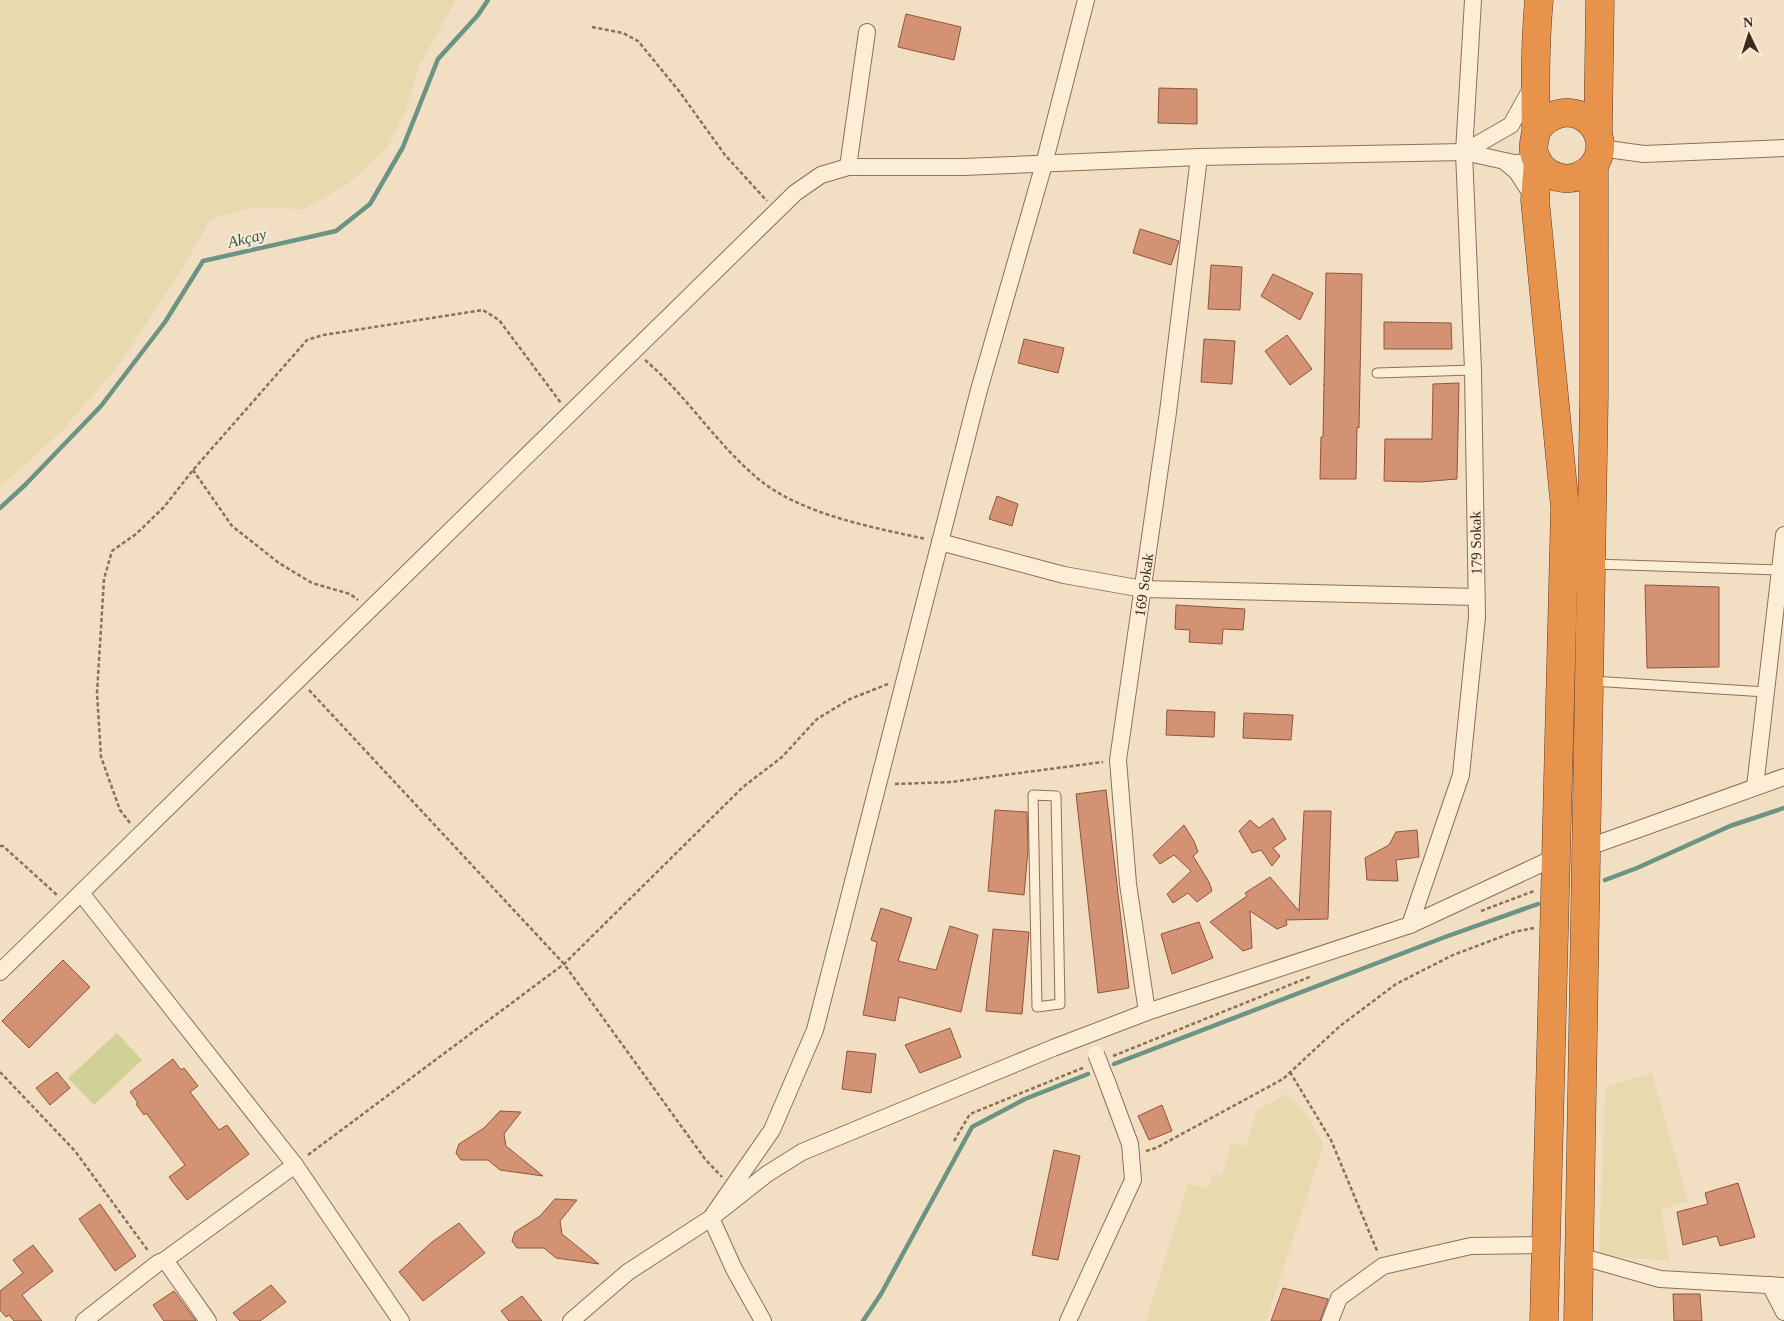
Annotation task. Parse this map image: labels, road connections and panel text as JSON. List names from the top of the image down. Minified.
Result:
{"streets":{"street":["179 Sokak","169 Sokak"]},"water":["Akçay"],"north":"top"}
